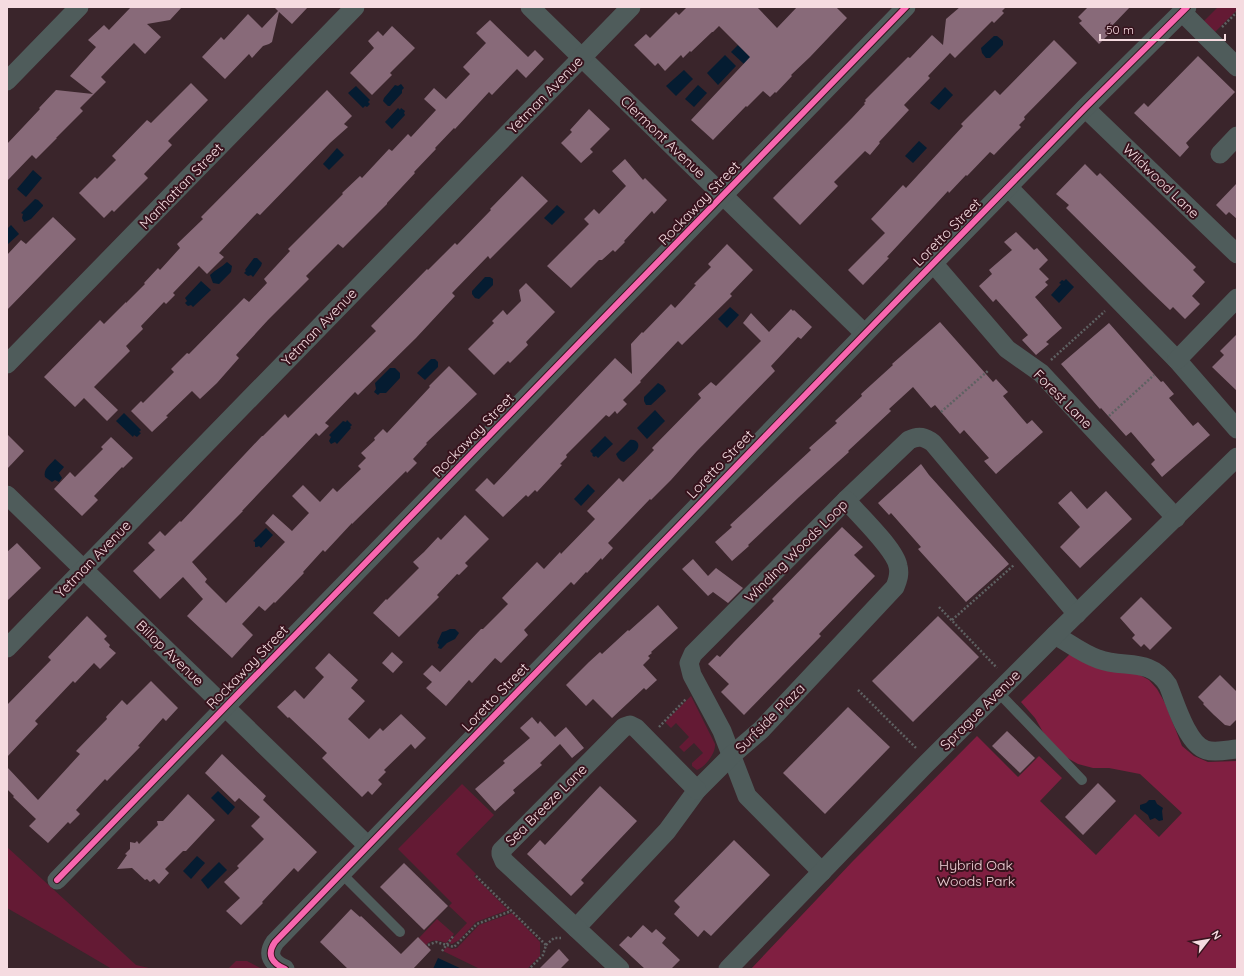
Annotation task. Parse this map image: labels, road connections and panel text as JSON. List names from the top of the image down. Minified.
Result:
{"streets":{"street":["Yetman Avenue","Clermont Avenue","Wildwood Lane","Manhattan Street","Rockaway Street","Loretto Street","Forest Lane","Winding Woods Loop","Billop Avenue","Sprague Avenue","Surfside Plaza","Sea Breeze Lane"]},"crossings":[["Yetman Avenue","Clermont Avenue"],["Yetman Avenue","Billop Avenue"],["Clermont Avenue","Rockaway Street"],["Clermont Avenue","Loretto Street"],["Wildwood Lane","Loretto Street"],["Rockaway Street","Billop Avenue"],["Loretto Street","Forest Lane"],["Loretto Street","Billop Avenue"],["Forest Lane","Sprague Avenue"],["Winding Woods Loop","Sprague Avenue"],["Winding Woods Loop","Surfside Plaza"],["Surfside Plaza","Sea Breeze Lane"]],"parks":["Hybrid Oak Woods Park"],"scale_bar":"50 m","north":"top right"}
